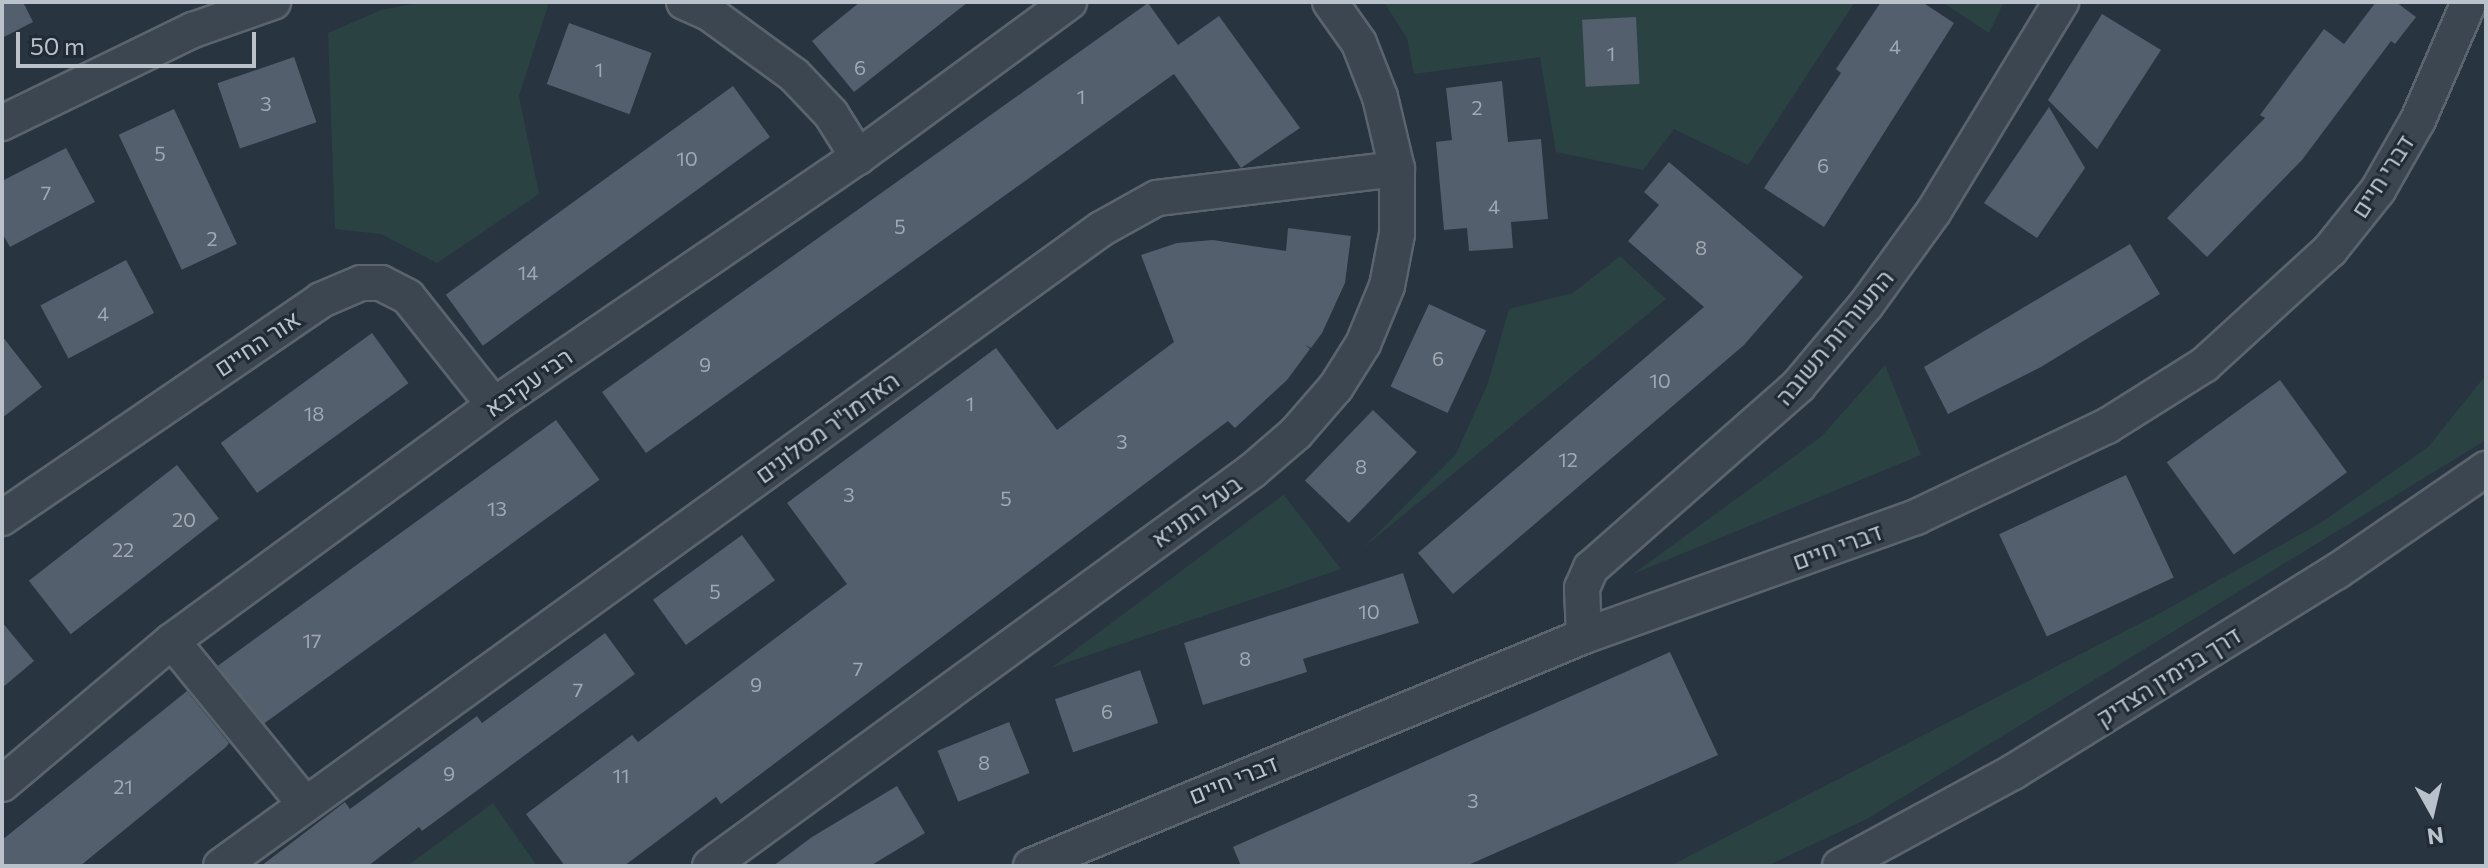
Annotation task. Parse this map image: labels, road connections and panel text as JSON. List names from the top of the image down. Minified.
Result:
{"streets":{"street":["דברי חיים","התעוררות תשובה","אור החיים","רבי עקיבא","האדמו\"ר מסלונים","בעל התניא","דרך בנימין הצדיק"]},"crossings":[["דברי חיים","התעוררות תשובה"],["אור החיים","רבי עקיבא"],["האדמו\"ר מסלונים","בעל התניא"]],"house_numbers":["4","1","6","1","1","3","2","5","10","6","7","4","5","2","8","14","4","6","9","10","1","18","3","12","8","3","5","13","20","22","5","10","17","8","7","9","7","6","8","9","11","21","3"],"scale_bar":"50 m","north":"bottom"}
